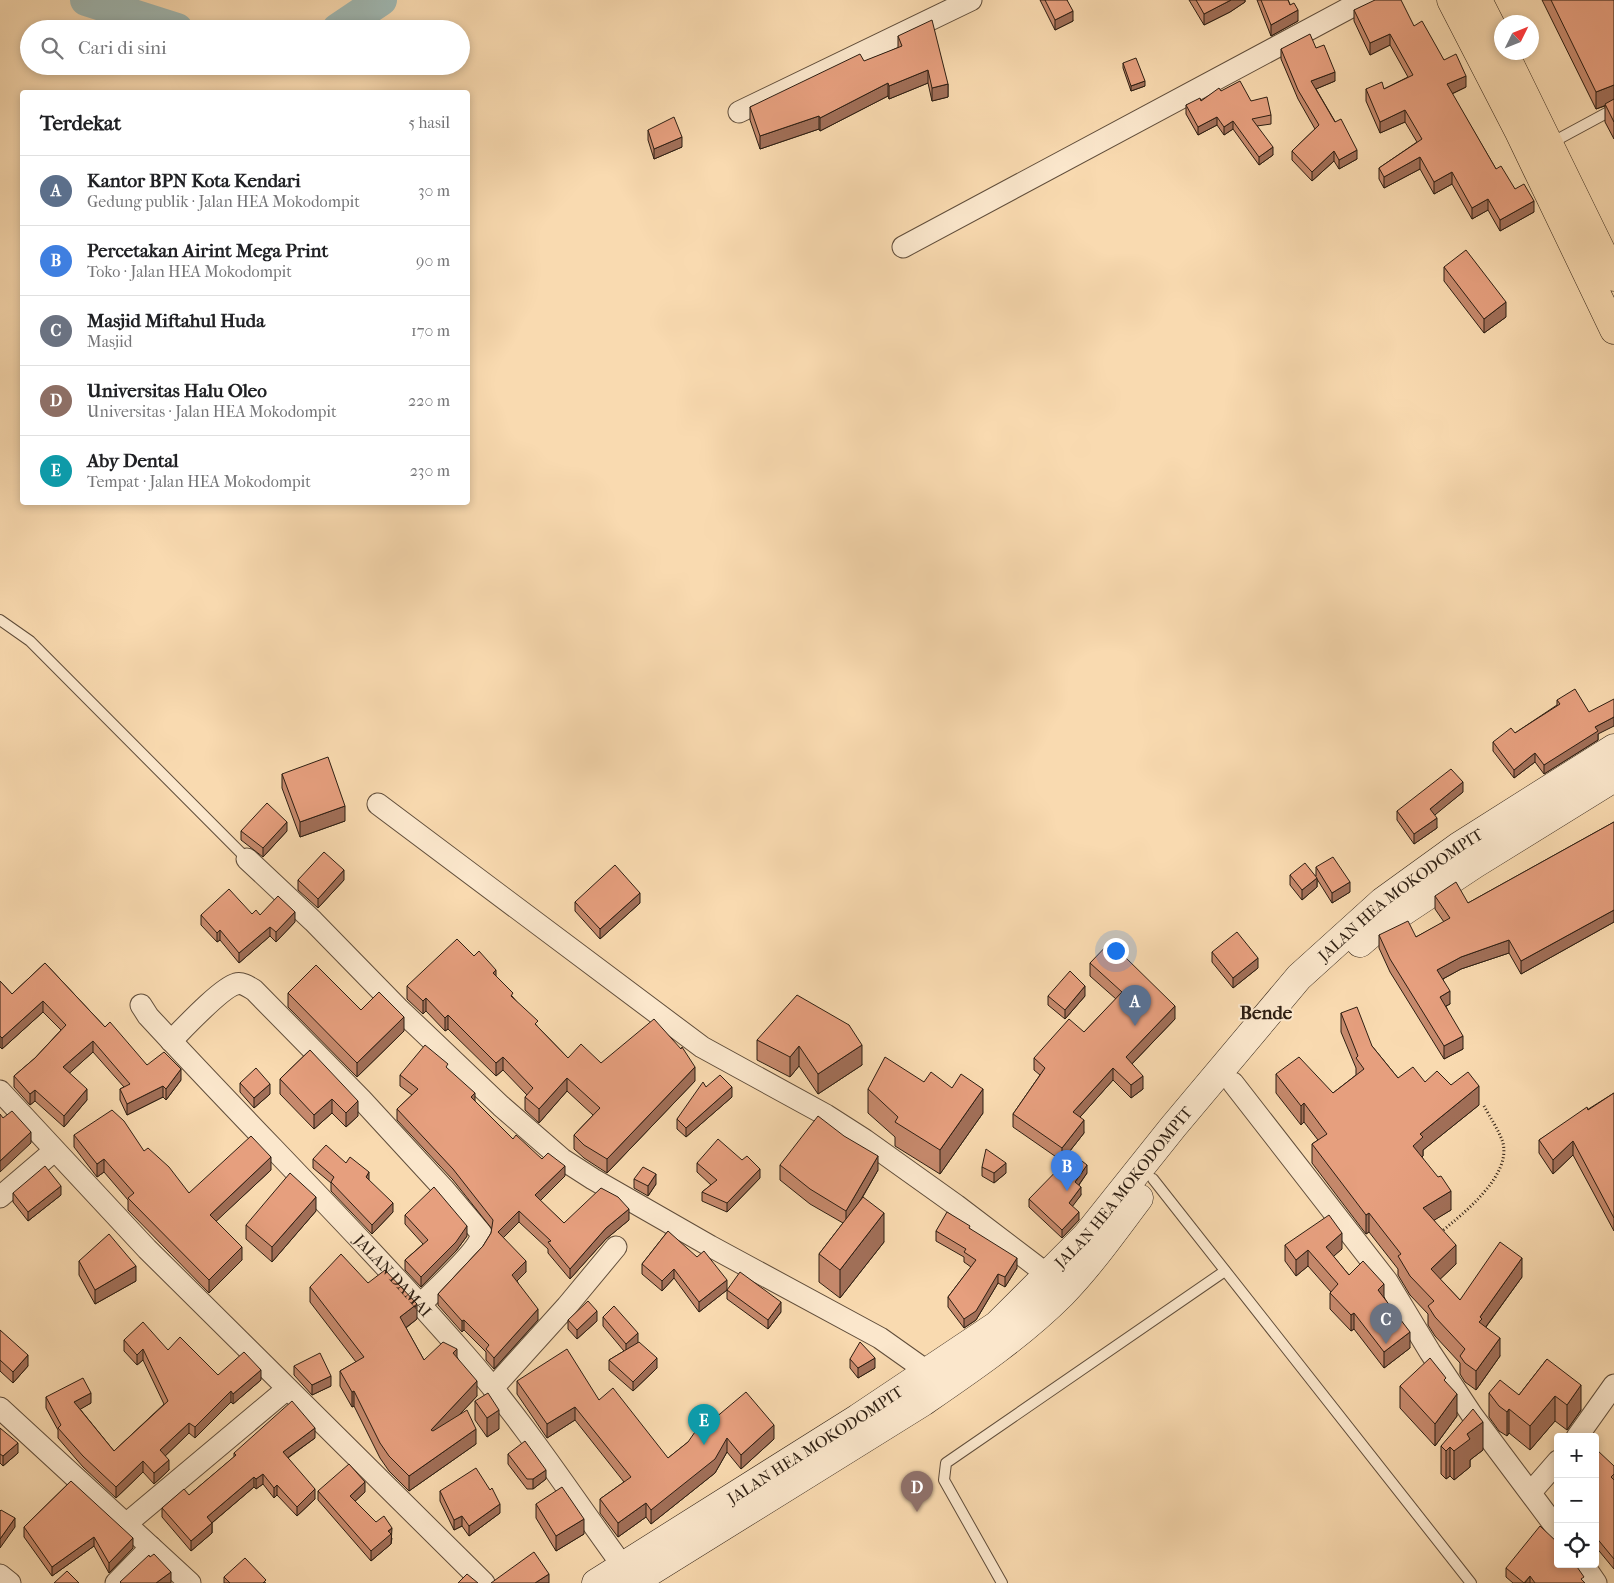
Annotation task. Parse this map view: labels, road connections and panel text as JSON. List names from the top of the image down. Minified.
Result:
{"streets":{"street":["JALAN HEA MOKODOMPIT","JALAN DAMAI"]},"crossings":[["JALAN HEA MOKODOMPIT","JALAN DAMAI"]],"districts":["Bende"],"north":"top right","page":{"search":"Cari di sini","heading":["Terdekat","5 hasil"],"list":[{"mark":"A","name":"Kantor BPN Kota Kendari","note":"Gedung publik · Jalan HEA Mokodompit","value":"30 m"},{"mark":"B","name":"Percetakan Airint Mega Print","note":"Toko · Jalan HEA Mokodompit","value":"90 m"},{"mark":"C","name":"Masjid Miftahul Huda","note":"Masjid","value":"170 m"},{"mark":"D","name":"Universitas Halu Oleo","note":"Universitas · Jalan HEA Mokodompit","value":"220 m"},{"mark":"E","name":"Aby Dental","note":"Tempat · Jalan HEA Mokodompit","value":"230 m"}],"pins":["A","B","C","E","D"],"map_buttons":["+","−"]}}
